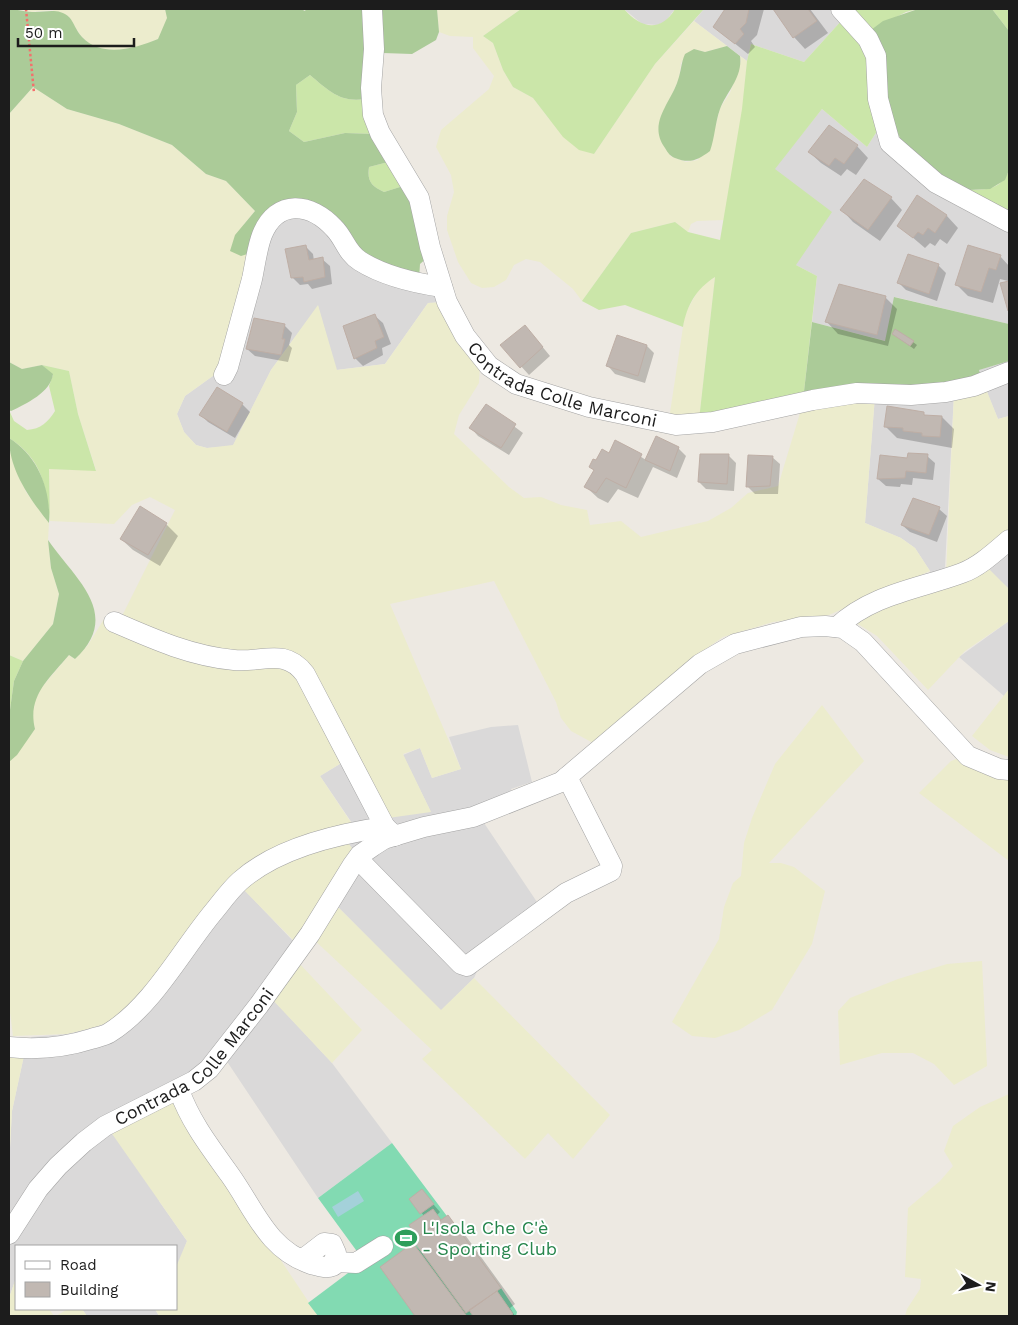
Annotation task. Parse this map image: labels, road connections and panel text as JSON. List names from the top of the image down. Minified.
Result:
{"streets":{"street":["Contrada Colle Marconi"]},"places":{"sports":["L'Isola Che C'è - Sporting Club"]},"legend":["Road","Building"],"scale_bar":"50 m","north":"right"}
